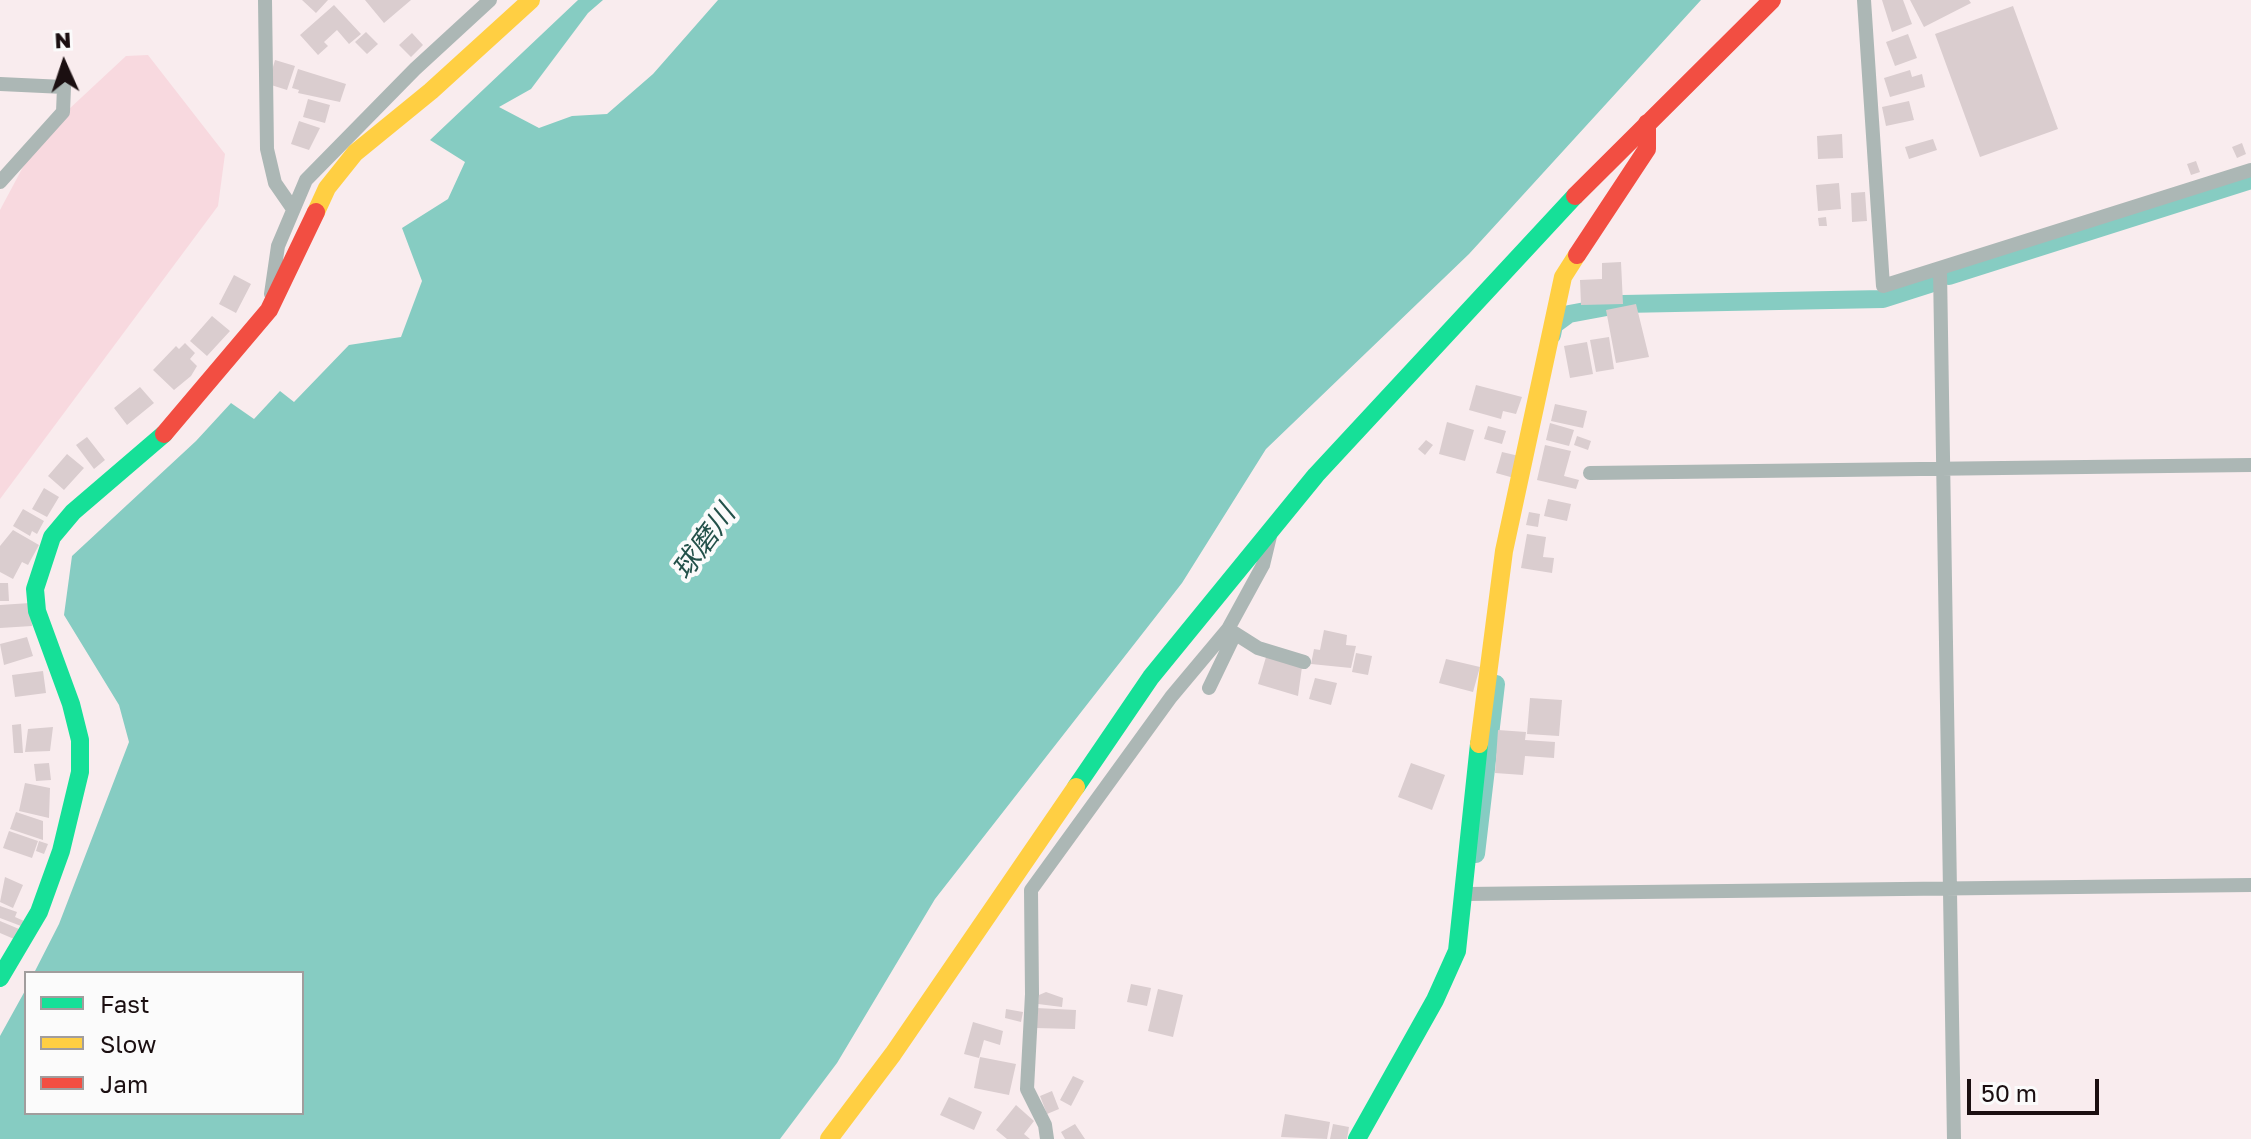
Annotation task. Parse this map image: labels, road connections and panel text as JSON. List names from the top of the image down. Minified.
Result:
{"water":["球磨川"],"legend":["Fast","Slow","Jam"],"scale_bar":"50 m","north":"top"}
